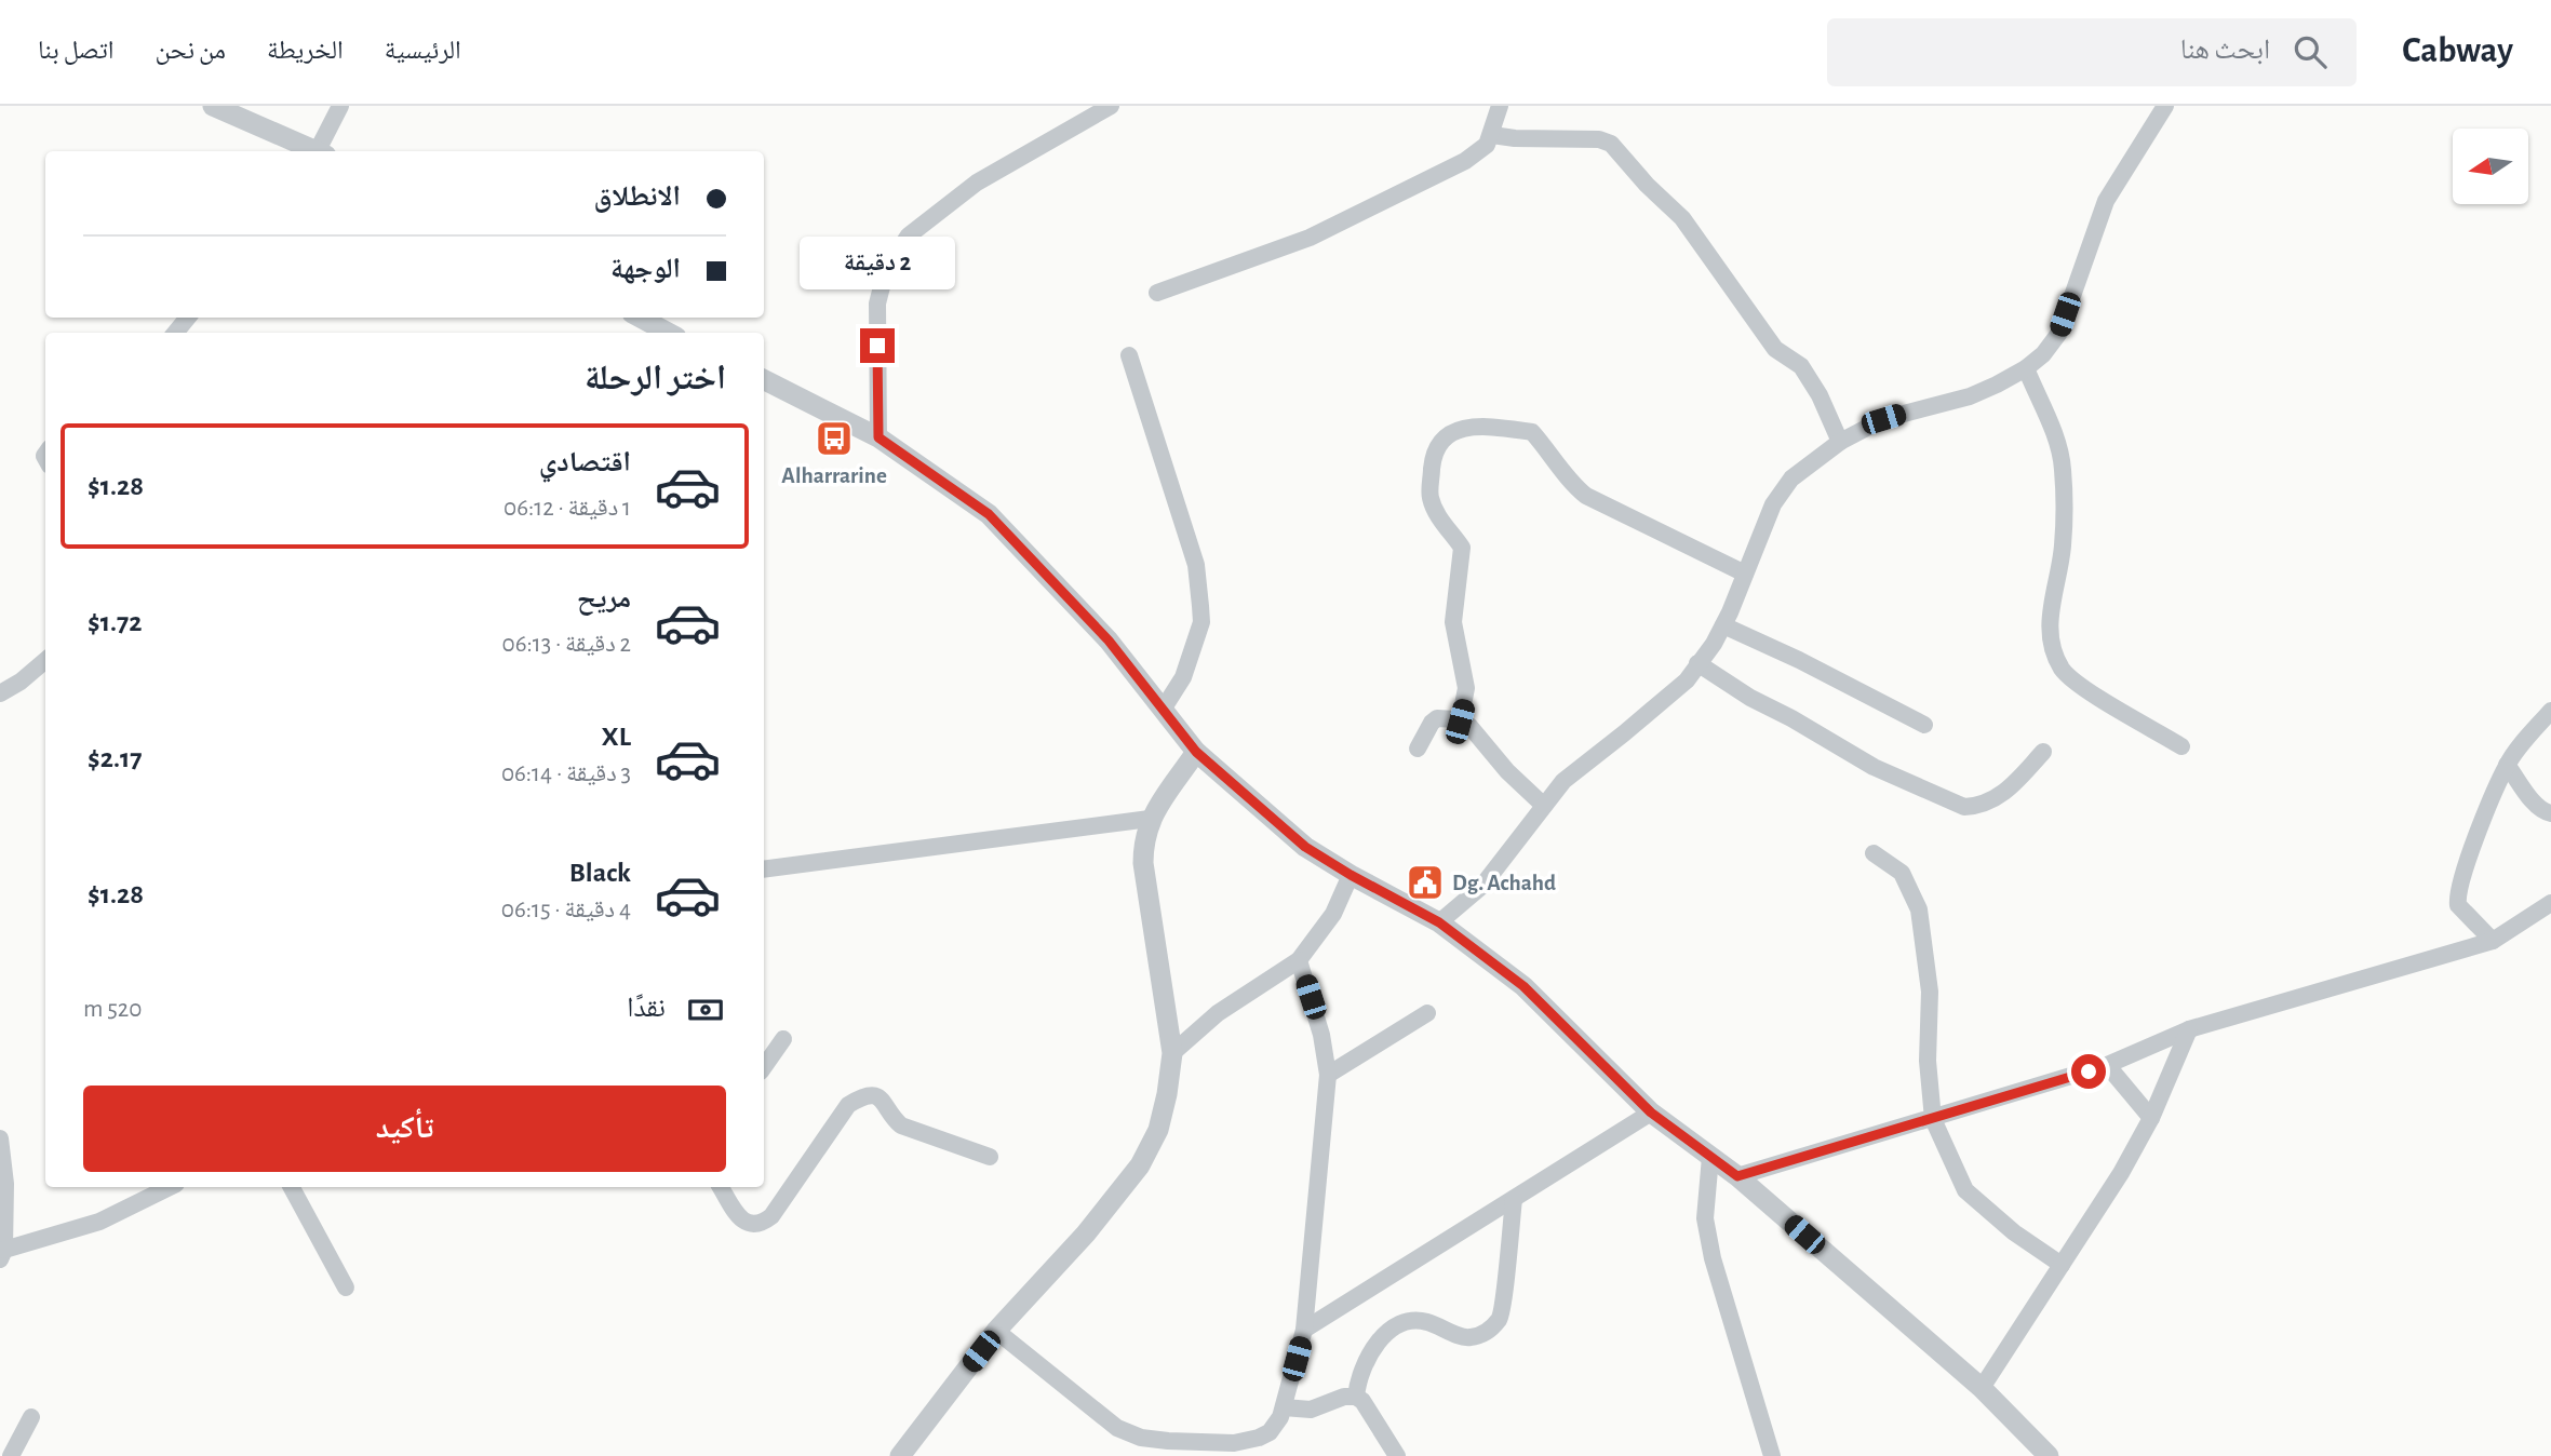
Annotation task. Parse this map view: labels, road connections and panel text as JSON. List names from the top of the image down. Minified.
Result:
{"places":{"bus stop":["Alharrarine"],"public building":["Dg. Achahd"]},"north":"left","page":{"header":"Cabway","search":"ابحث هنا","nav":["الرئيسية","الخريطة","من نحن","اتصل بنا"],"banner":["الانطلاق","الوجهة"],"bubble":"2 دقيقة","heading":"اختر الرحلة","list":[{"name":"اقتصادي","note":"1 دقيقة · 06:12","value":"$1.28"},{"name":"مريح","note":"2 دقيقة · 06:13","value":"$1.72"},{"name":"XL","note":"3 دقيقة · 06:14","value":"$2.17"},{"name":"Black","note":"4 دقيقة · 06:15","value":"$1.28"}],"pay":["نقدًا","520 m"],"buttons":"تأكيد"}}
